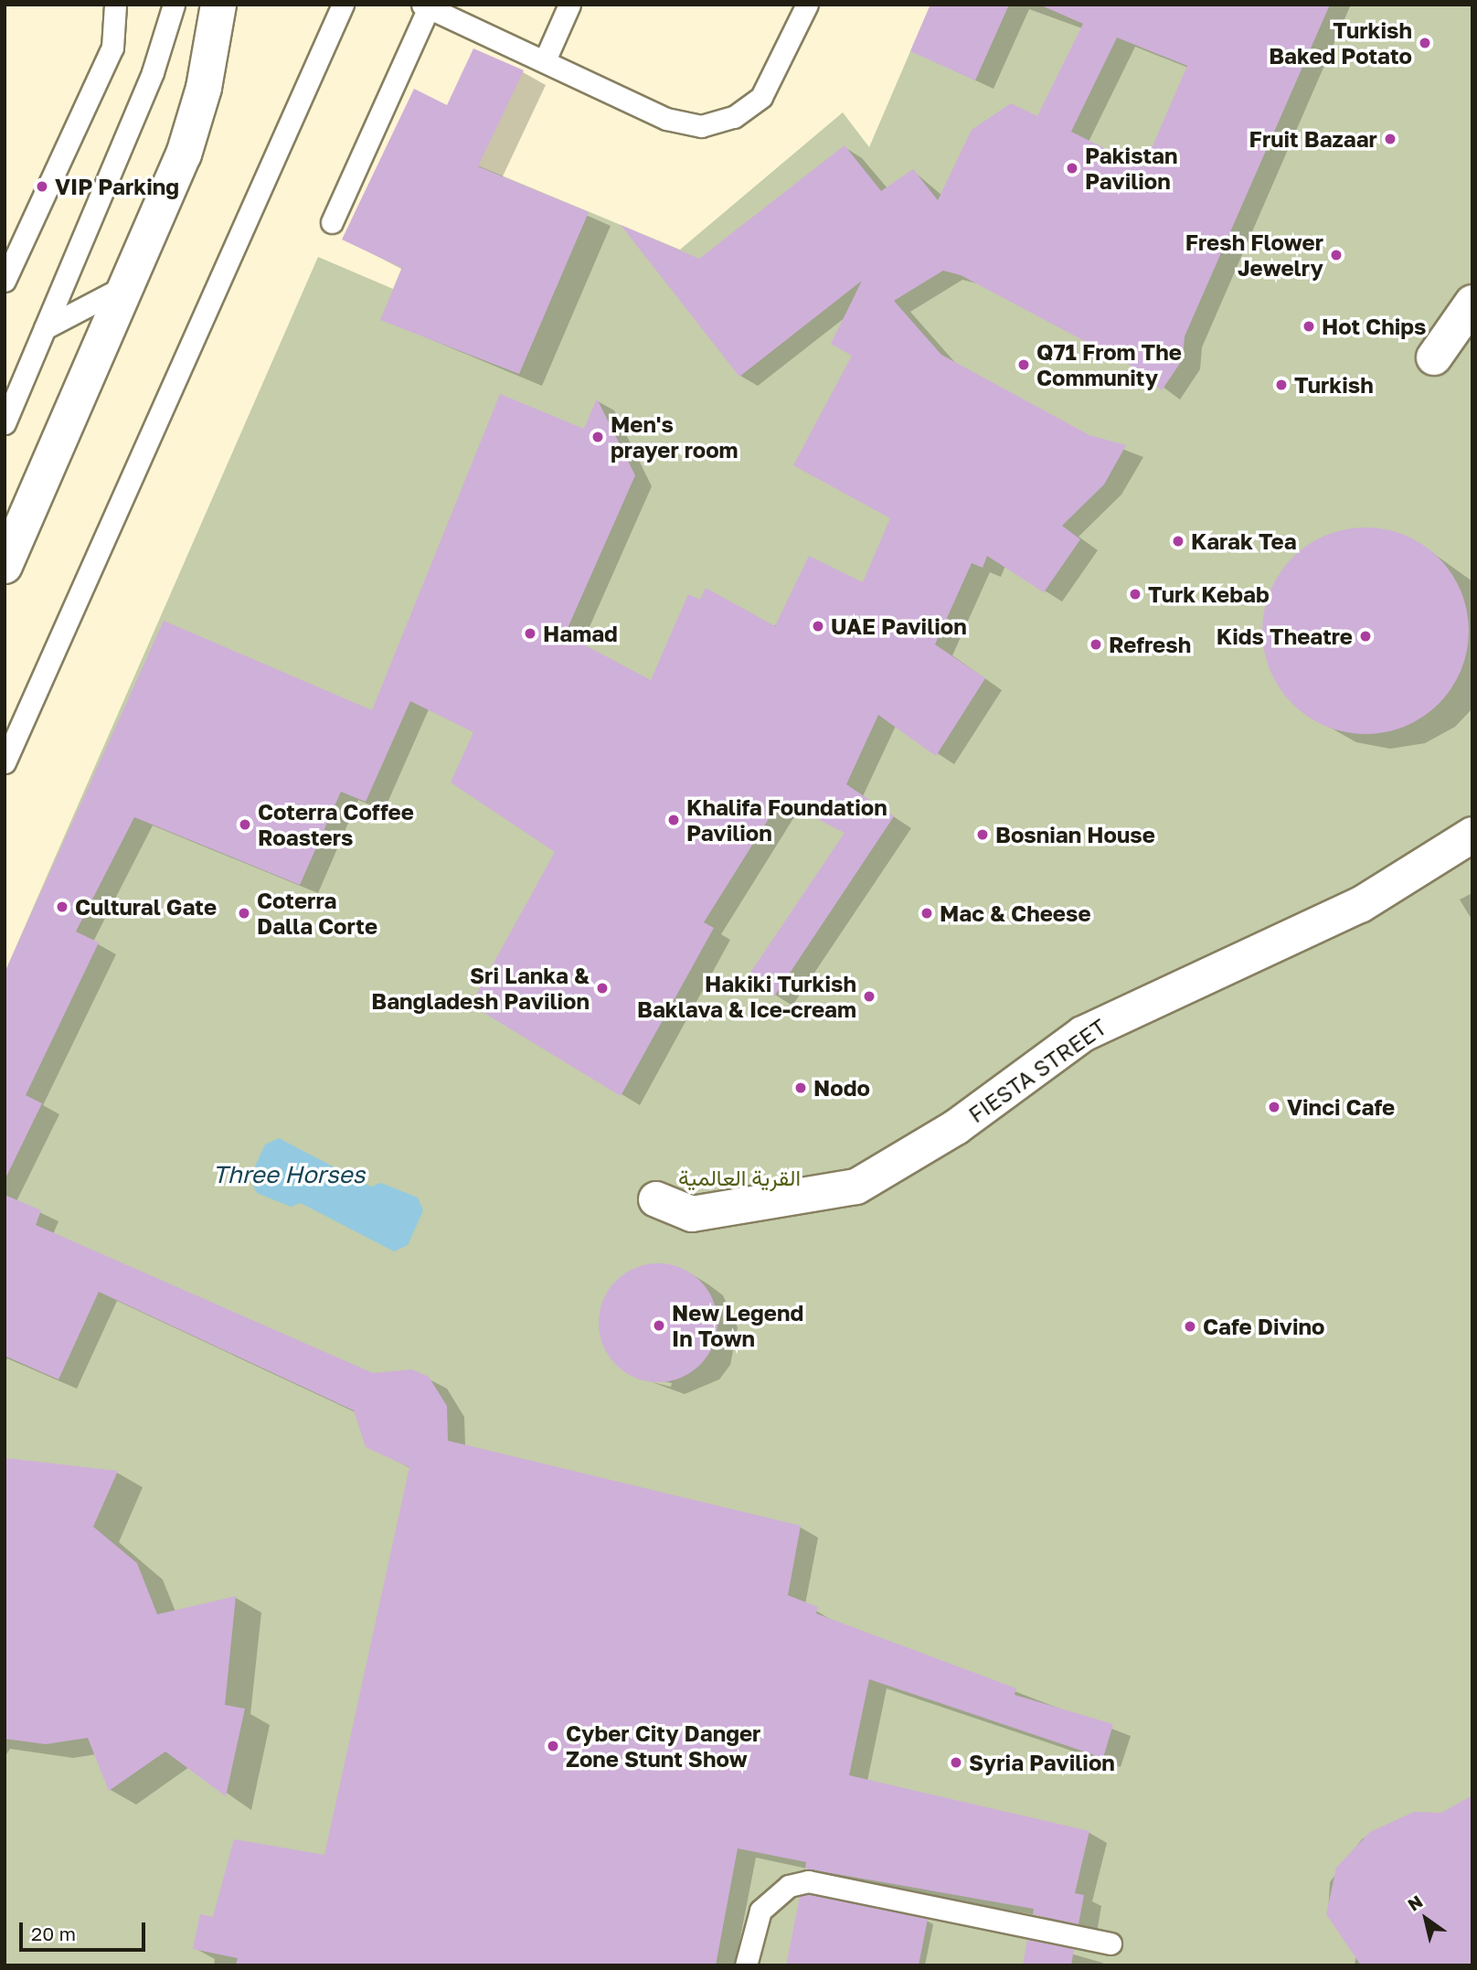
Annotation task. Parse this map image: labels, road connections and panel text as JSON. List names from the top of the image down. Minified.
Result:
{"streets":{"street":["FIESTA STREET"]},"water":["Three Horses"],"parks":["القرية العالمية"],"places":["Turkish Baked Potato","Fruit Bazaar","Pakistan Pavilion","VIP Parking","Fresh Flower Jewelry","Hot Chips","Q71 From The Community","Turkish","Men's prayer room","Karak Tea","Turk Kebab","UAE Pavilion","Hamad","Kids Theatre","Refresh","Khalifa Foundation Pavilion","Coterra Coffee Roasters","Bosnian House","Cultural Gate","Coterra Dalla Corte","Mac & Cheese","Sri Lanka & Bangladesh Pavilion","Hakiki Turkish Baklava & Ice-cream","Nodo","Vinci Cafe","New Legend In Town","Cafe Divino","Cyber City Danger Zone Stunt Show","Syria Pavilion"],"scale_bar":"20 m","north":"top left"}
